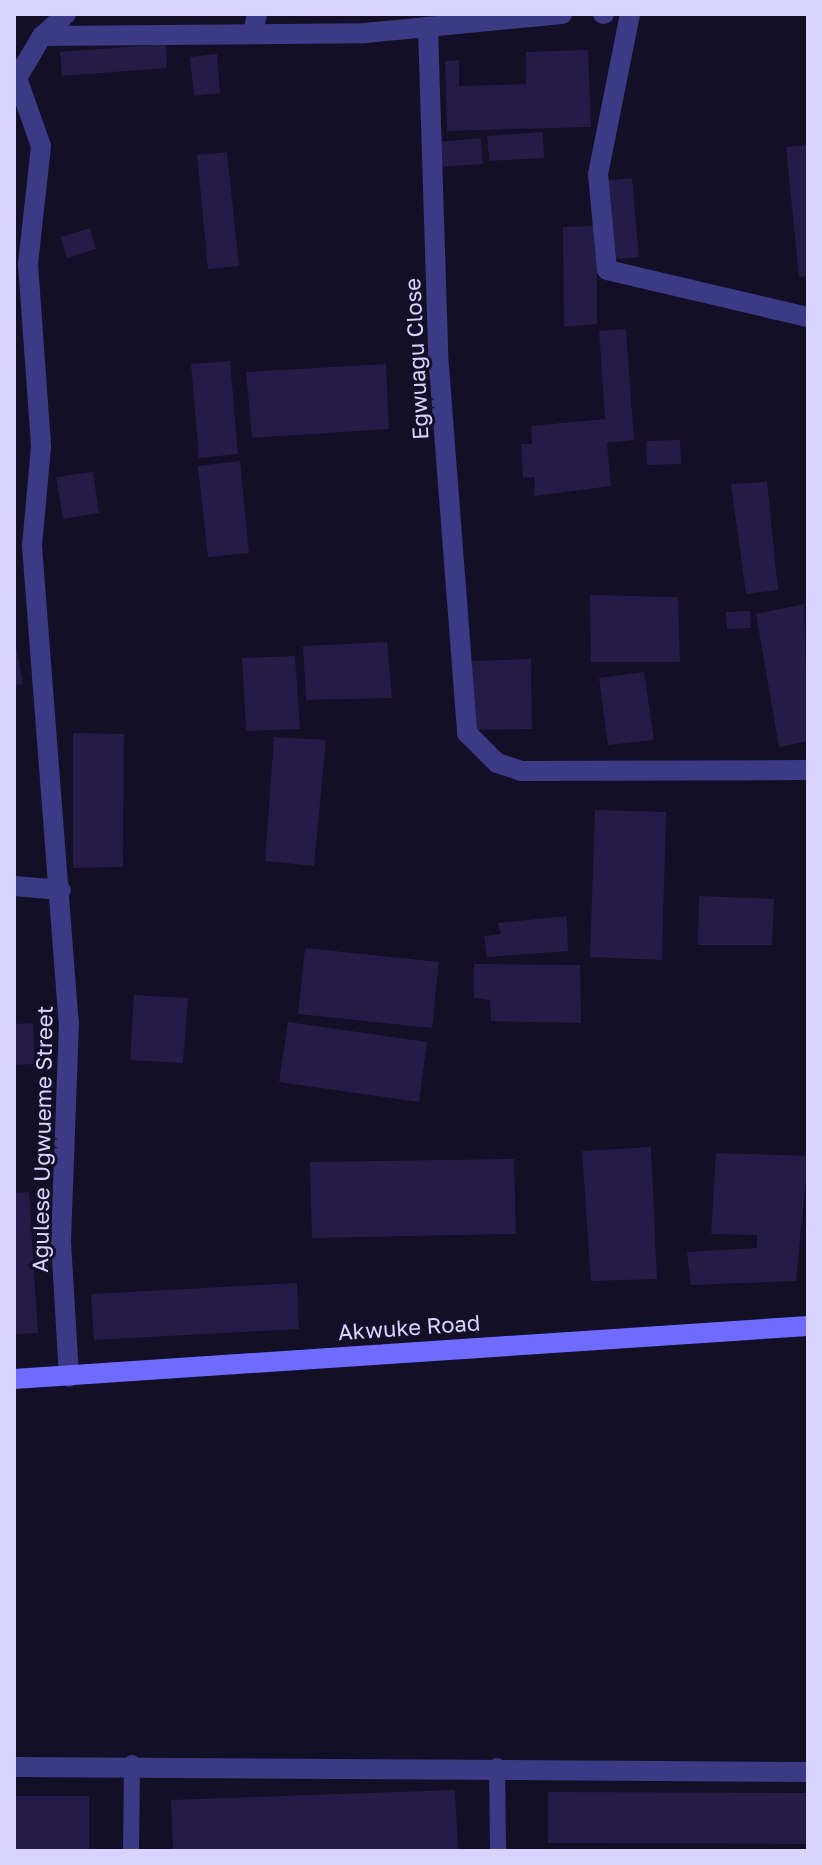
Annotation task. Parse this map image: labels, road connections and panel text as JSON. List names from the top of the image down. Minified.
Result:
{"streets":{"main road":["Akwuke Road"],"street":["Egwuagu Close","Agulese Ugwueme Street"]},"crossings":[["Agulese Ugwueme Street","Akwuke Road"]]}
